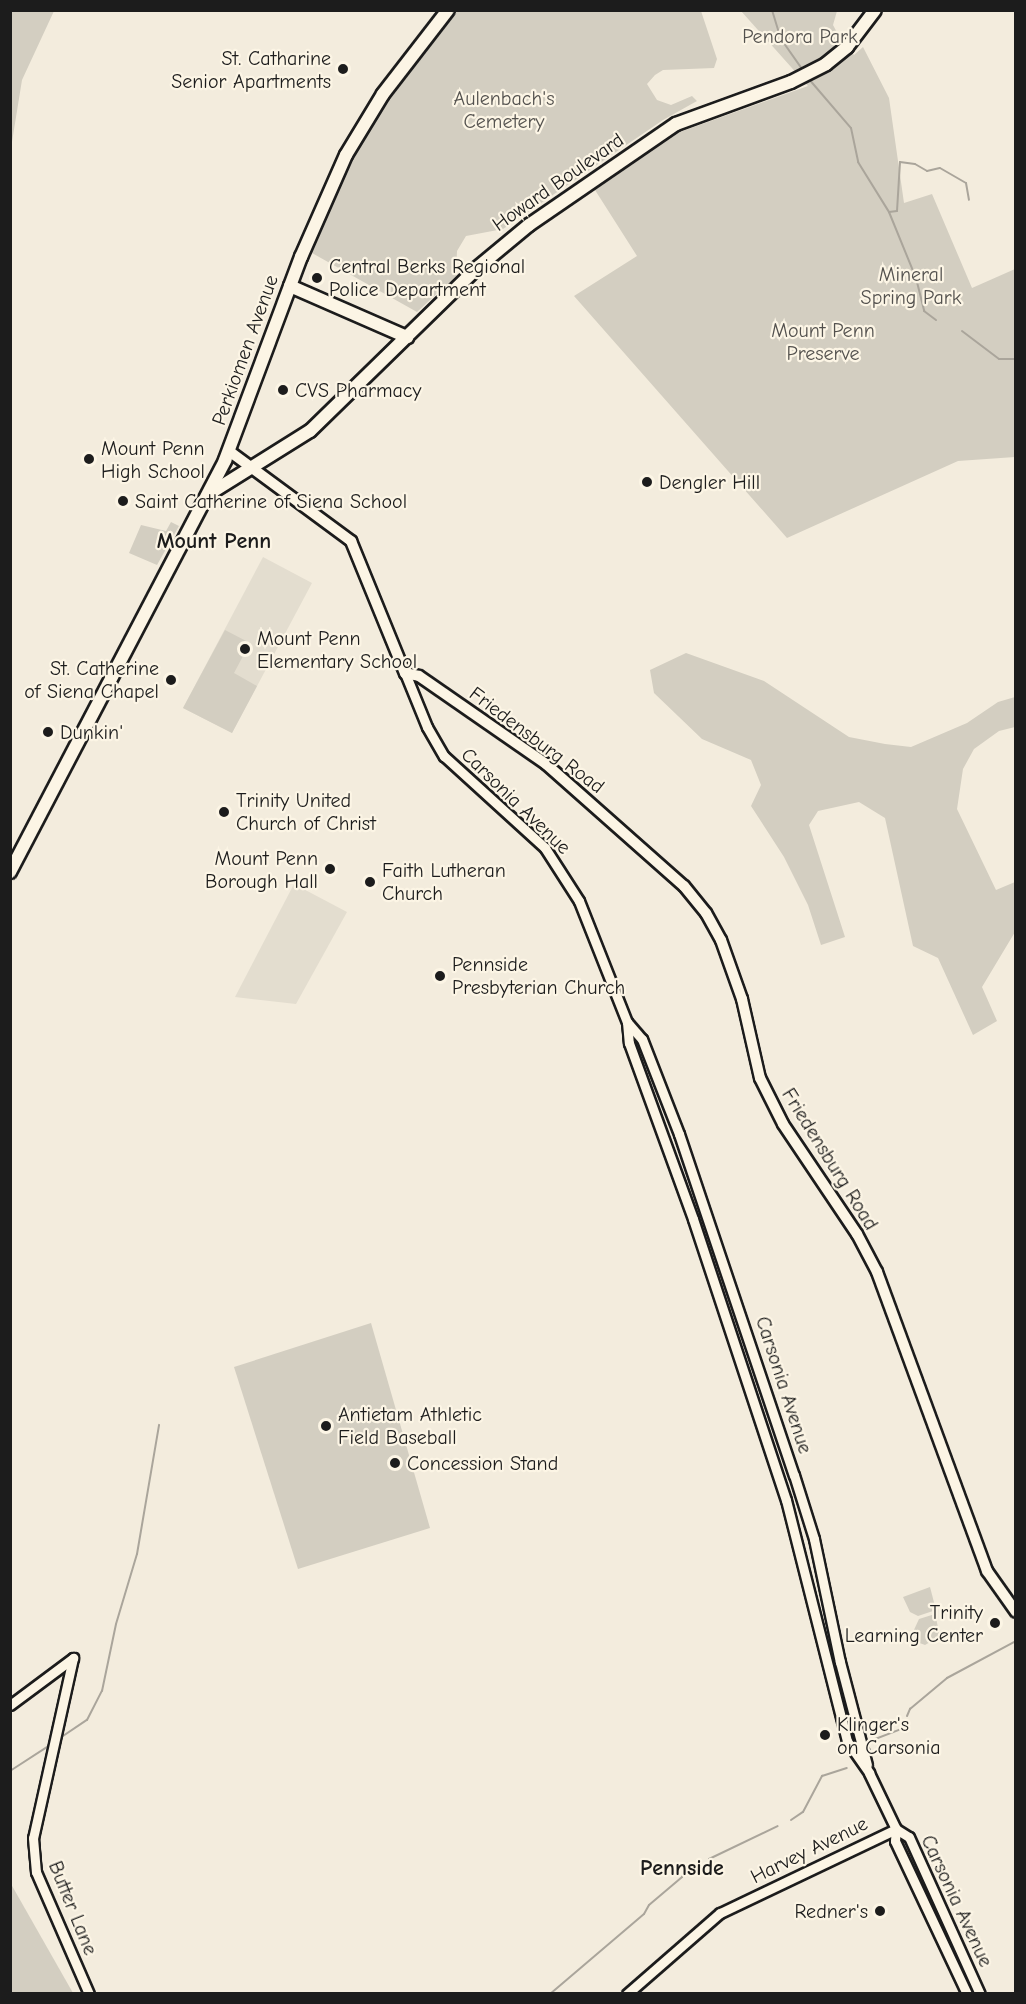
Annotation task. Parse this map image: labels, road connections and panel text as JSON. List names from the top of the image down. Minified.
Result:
{"streets":{"main road":["Howard Boulevard","Perkiomen Avenue","Friedensburg Road"],"street":["Carsonia Avenue","Harvey Avenue","Butter Lane"]},"crossings":[["Howard Boulevard","Perkiomen Avenue"],["Friedensburg Road","Carsonia Avenue"],["Carsonia Avenue","Harvey Avenue"]],"districts":["Mount Penn","Pennside"],"parks":["Pendora Park","Aulenbach's Cemetery","Mineral Spring Park","Mount Penn Preserve"],"places":["St. Catharine Senior Apartments","Central Berks Regional Police Department","CVS Pharmacy","Mount Penn High School","Dengler Hill","Saint Catherine of Siena School","Mount Penn Elementary School","St. Catherine of Siena Chapel","Dunkin'","Trinity United Church of Christ","Mount Penn Borough Hall","Faith Lutheran Church","Pennside Presbyterian Church","Antietam Athletic Field Baseball","Concession Stand","Trinity Learning Center","Klinger's on Carsonia","Redner's"]}
